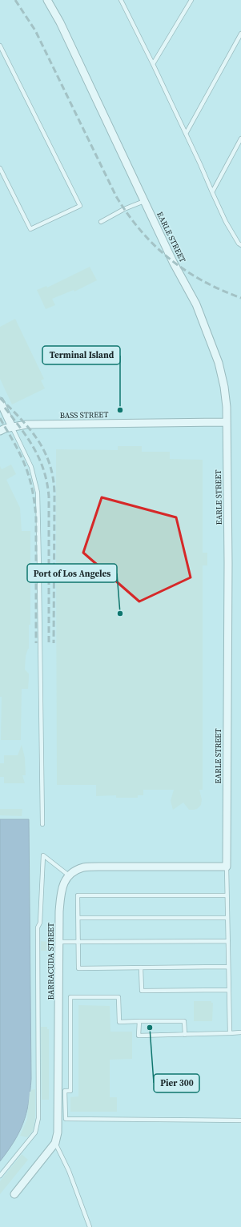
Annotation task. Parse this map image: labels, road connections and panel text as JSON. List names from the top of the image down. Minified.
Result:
{"streets":{"street":["EARLE STREET","BASS STREET","BARRACUDA STREET"]},"crossings":[["EARLE STREET","BASS STREET"],["EARLE STREET","BARRACUDA STREET"]],"places":["Terminal Island","Port of Los Angeles","Pier 300"]}
